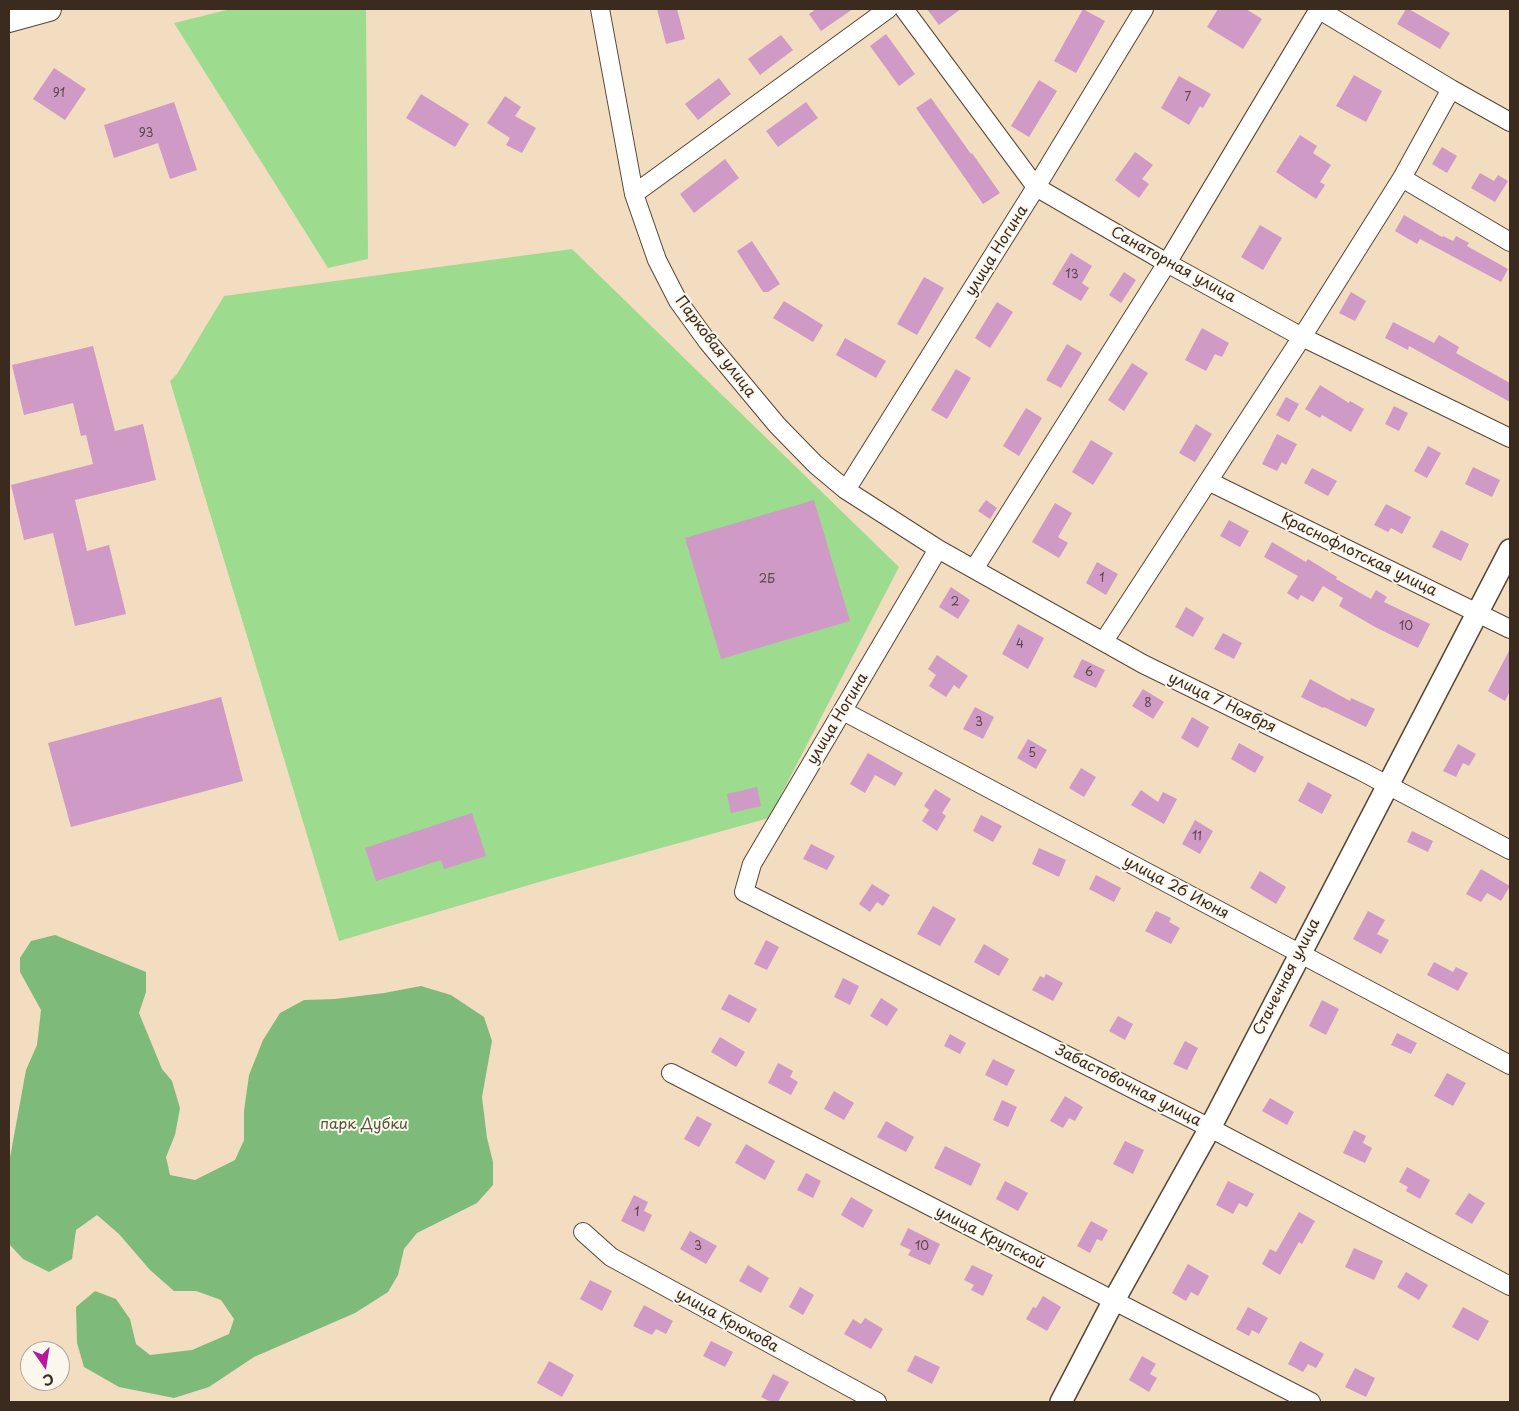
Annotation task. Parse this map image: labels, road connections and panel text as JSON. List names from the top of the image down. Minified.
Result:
{"streets":{"street":["улица Ногина","Санаторная улица","Парковая улица","Краснофлотская улица","улица 7 Ноября","улица 26 Июня","Стачечная улица","Забастовочная улица","улица Крупской","улица Крюкова"]},"crossings":[["улица Ногина","Санаторная улица"],["улица Ногина","Парковая улица"],["улица Ногина","улица 7 Ноября"],["улица Ногина","улица 26 Июня"],["улица Ногина","Забастовочная улица"],["Парковая улица","улица 7 Ноября"],["Краснофлотская улица","Стачечная улица"],["улица 7 Ноября","Стачечная улица"],["улица 26 Июня","Стачечная улица"],["Стачечная улица","Забастовочная улица"],["Стачечная улица","улица Крупской"]],"parks":["парк Дубки"],"house_numbers":["91","7","93","13","1","2Б","2","10","4","6","8","3","5","11","1","3","10"],"north":"bottom"}
